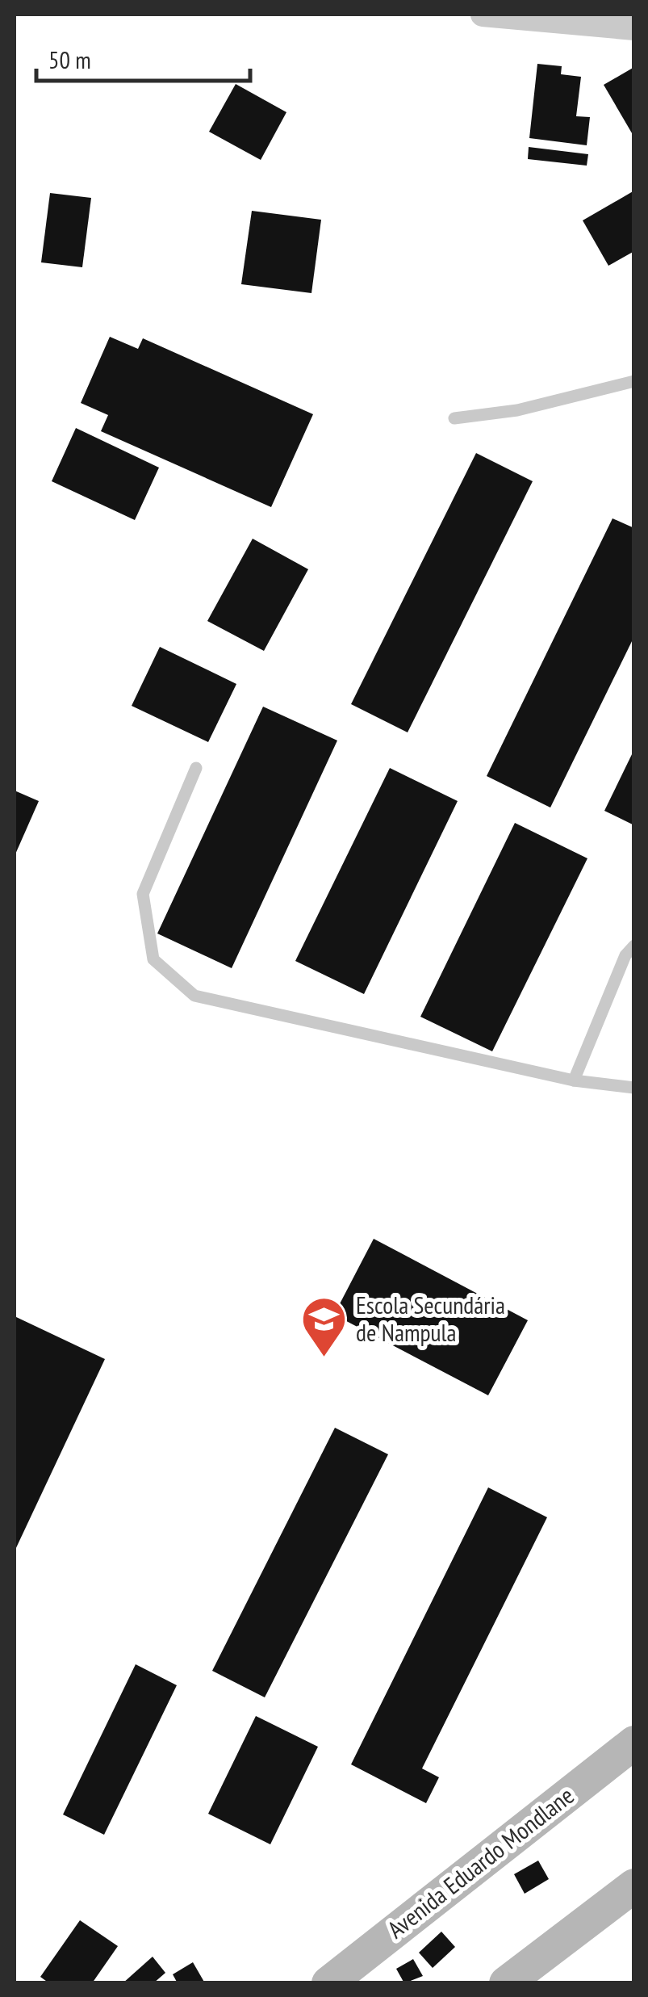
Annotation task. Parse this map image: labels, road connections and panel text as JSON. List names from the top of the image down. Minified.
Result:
{"streets":{"main road":["Avenida Eduardo Mondlane"]},"places":{"school or university":["Escola Secundária de Nampula"]},"scale_bar":"50 m"}
